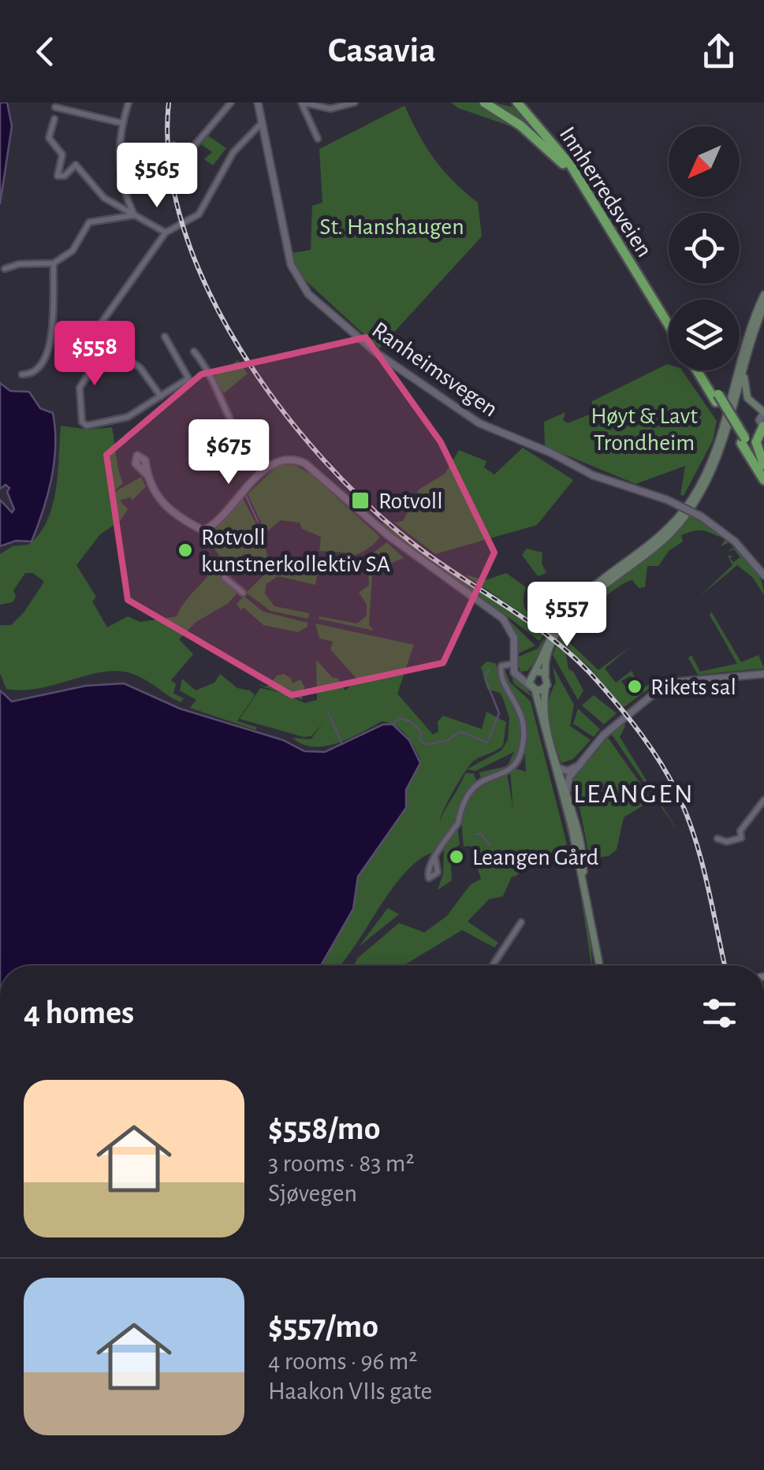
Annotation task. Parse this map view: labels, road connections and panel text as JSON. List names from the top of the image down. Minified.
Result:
{"streets":{"highway":["Innherredsveien"],"street":["Ranheimsvegen"]},"districts":["LEANGEN"],"parks":["St. Hanshaugen","Høyt & Lavt Trondheim"],"places":{"transit":["Rotvoll"],"other":["Rotvoll kunstnerkollektiv SA","Rikets sal","Leangen Gård"]},"north":"bottom left","page":{"header":"Casavia","price":["$565","$558","$675","$557"],"heading":"4 homes","list":[{"name":"$558/mo","note":"3 rooms · 83 m² · Sjøvegen"},{"name":"$557/mo","note":"4 rooms · 96 m² · Haakon VIIs gate"}]}}
